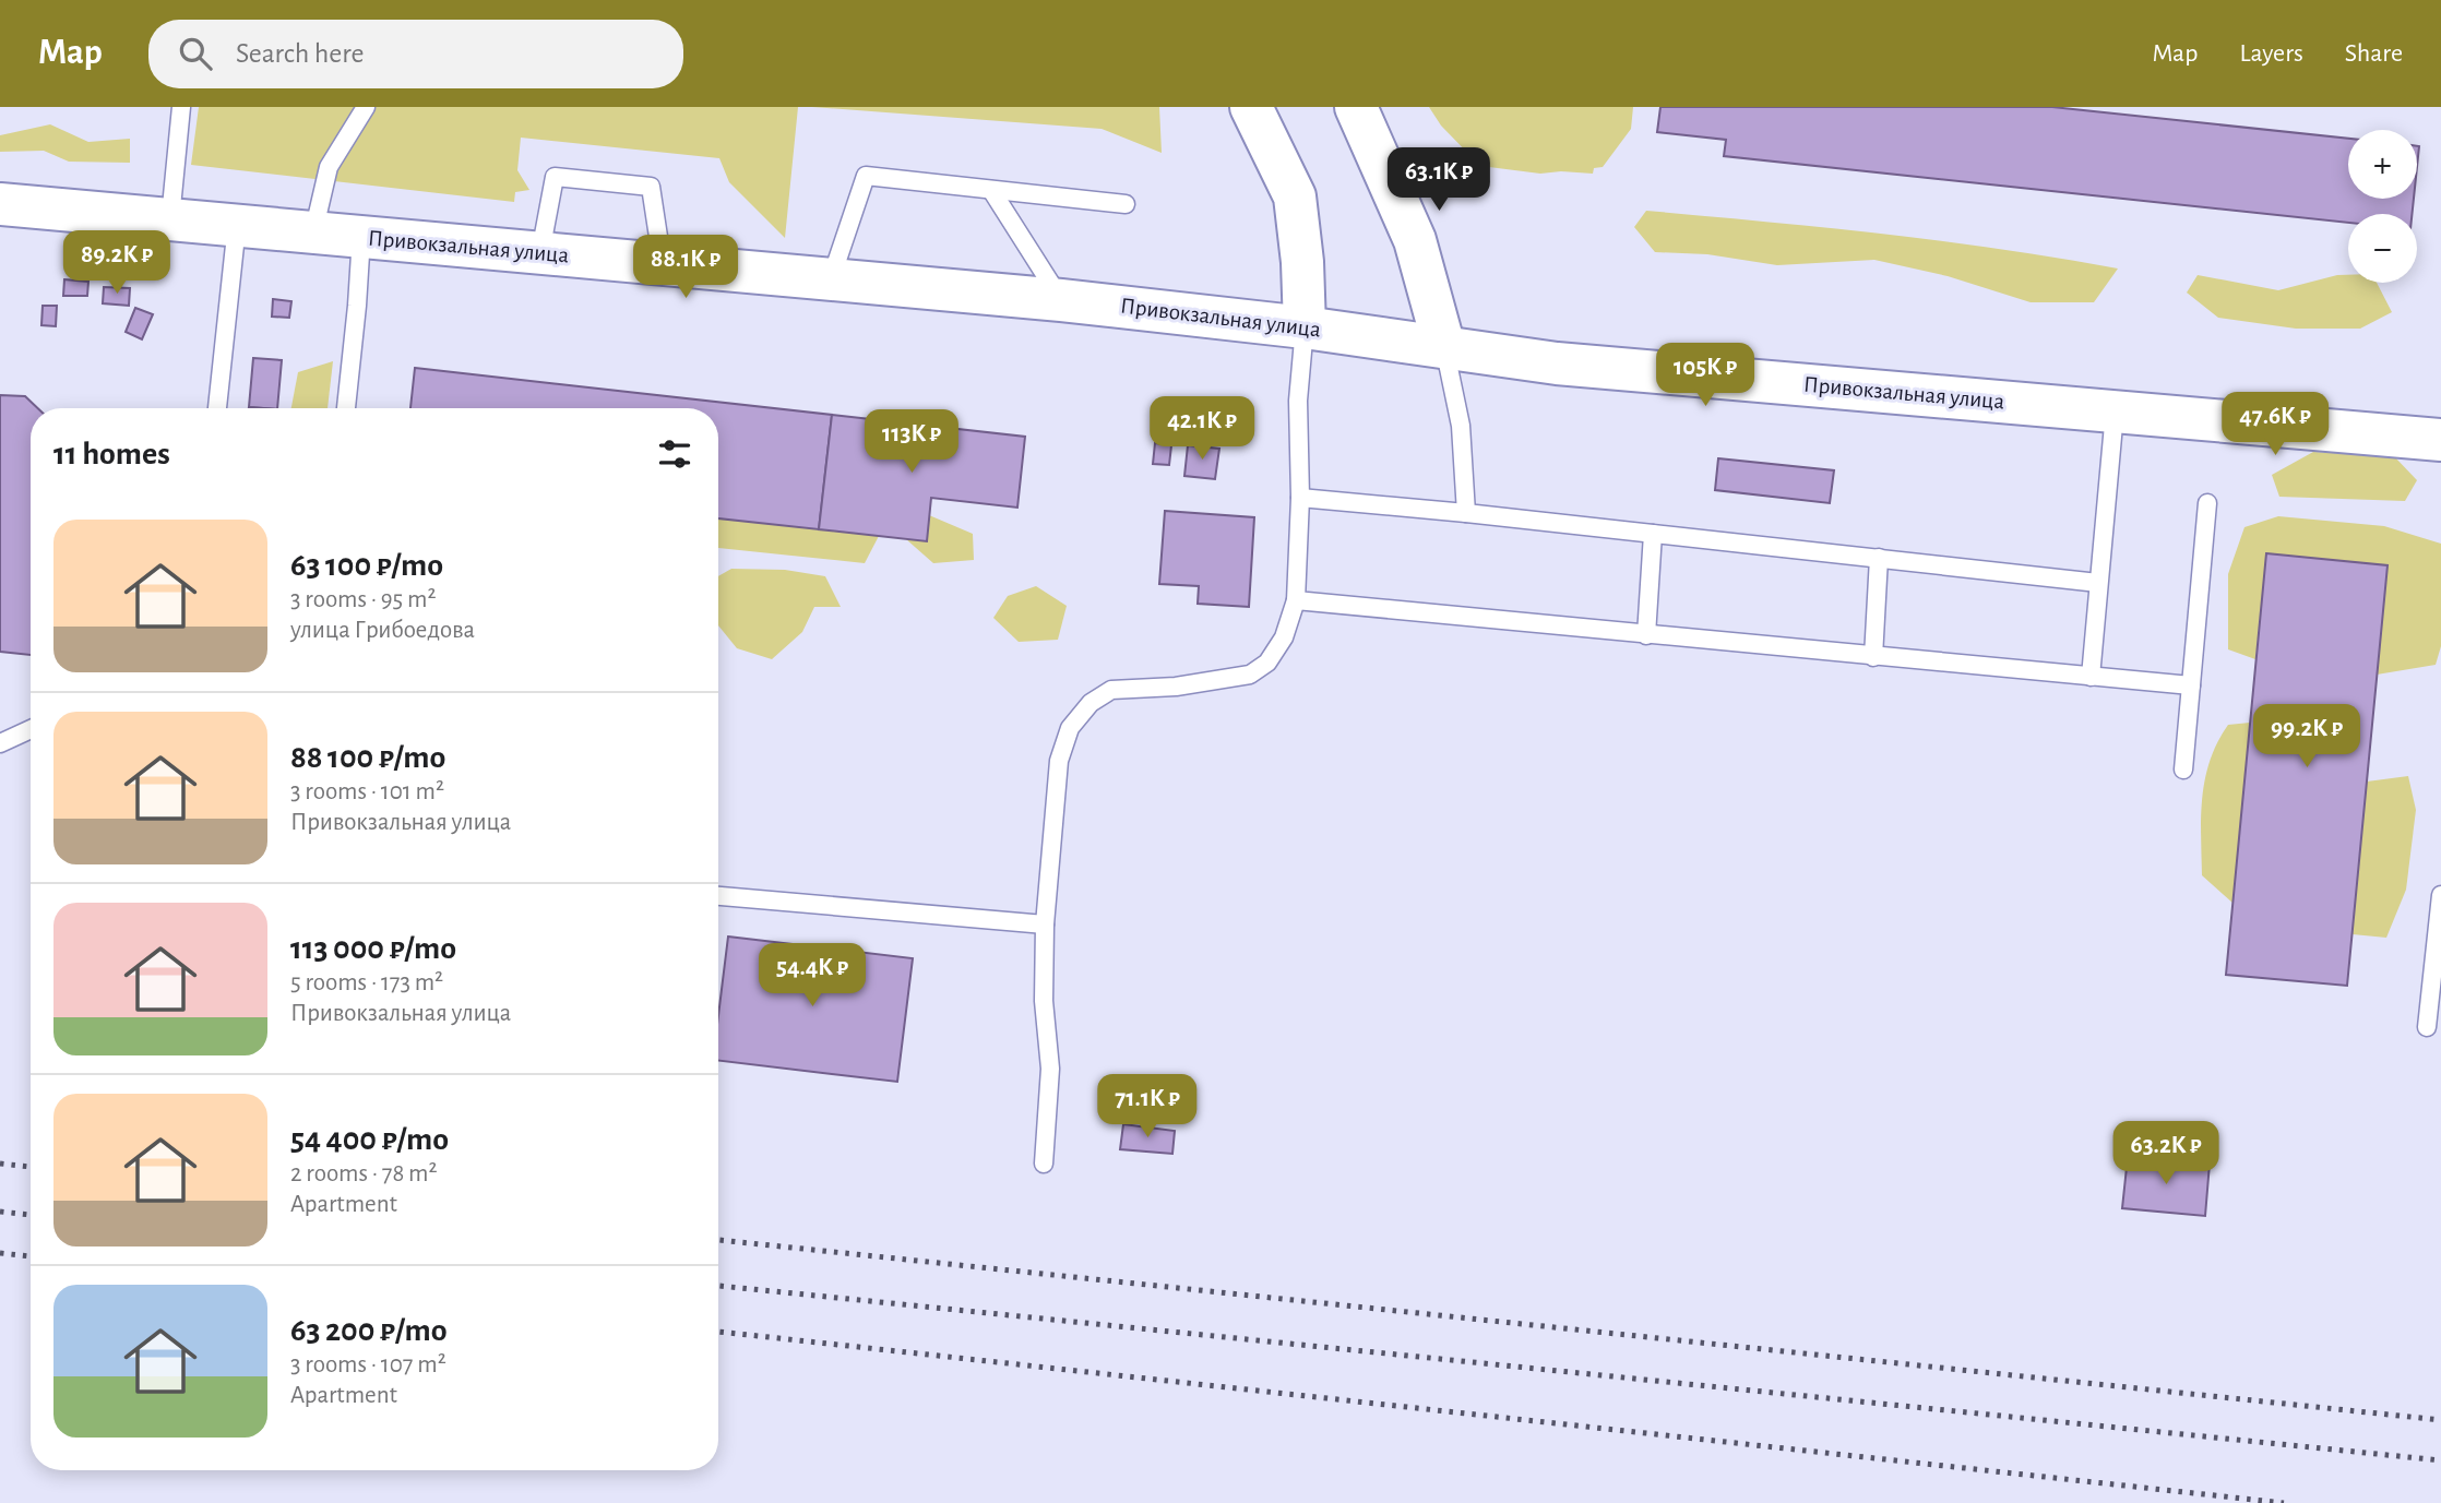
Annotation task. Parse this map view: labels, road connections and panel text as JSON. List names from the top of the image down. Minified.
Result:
{"streets":{"main road":["Привокзальная улица"]},"page":{"header":"Map","search":"Search here","nav":["Map","Layers","Share"],"map_buttons":["+","−"],"price":["63.1K ₽","89.2K ₽","88.1K ₽","105K ₽","47.6K ₽","42.1K ₽","113K ₽","99.2K ₽","54.4K ₽","71.1K ₽","63.2K ₽"],"heading":"11 homes","list":[{"name":"63 100 ₽/mo","note":"3 rooms · 95 m² · улица Грибоедова"},{"name":"88 100 ₽/mo","note":"3 rooms · 101 m² · Привокзальная улица"},{"name":"113 000 ₽/mo","note":"5 rooms · 173 m² · Привокзальная улица"},{"name":"54 400 ₽/mo","note":"2 rooms · 78 m² · Apartment"},{"name":"63 200 ₽/mo","note":"3 rooms · 107 m² · Apartment"}]}}
